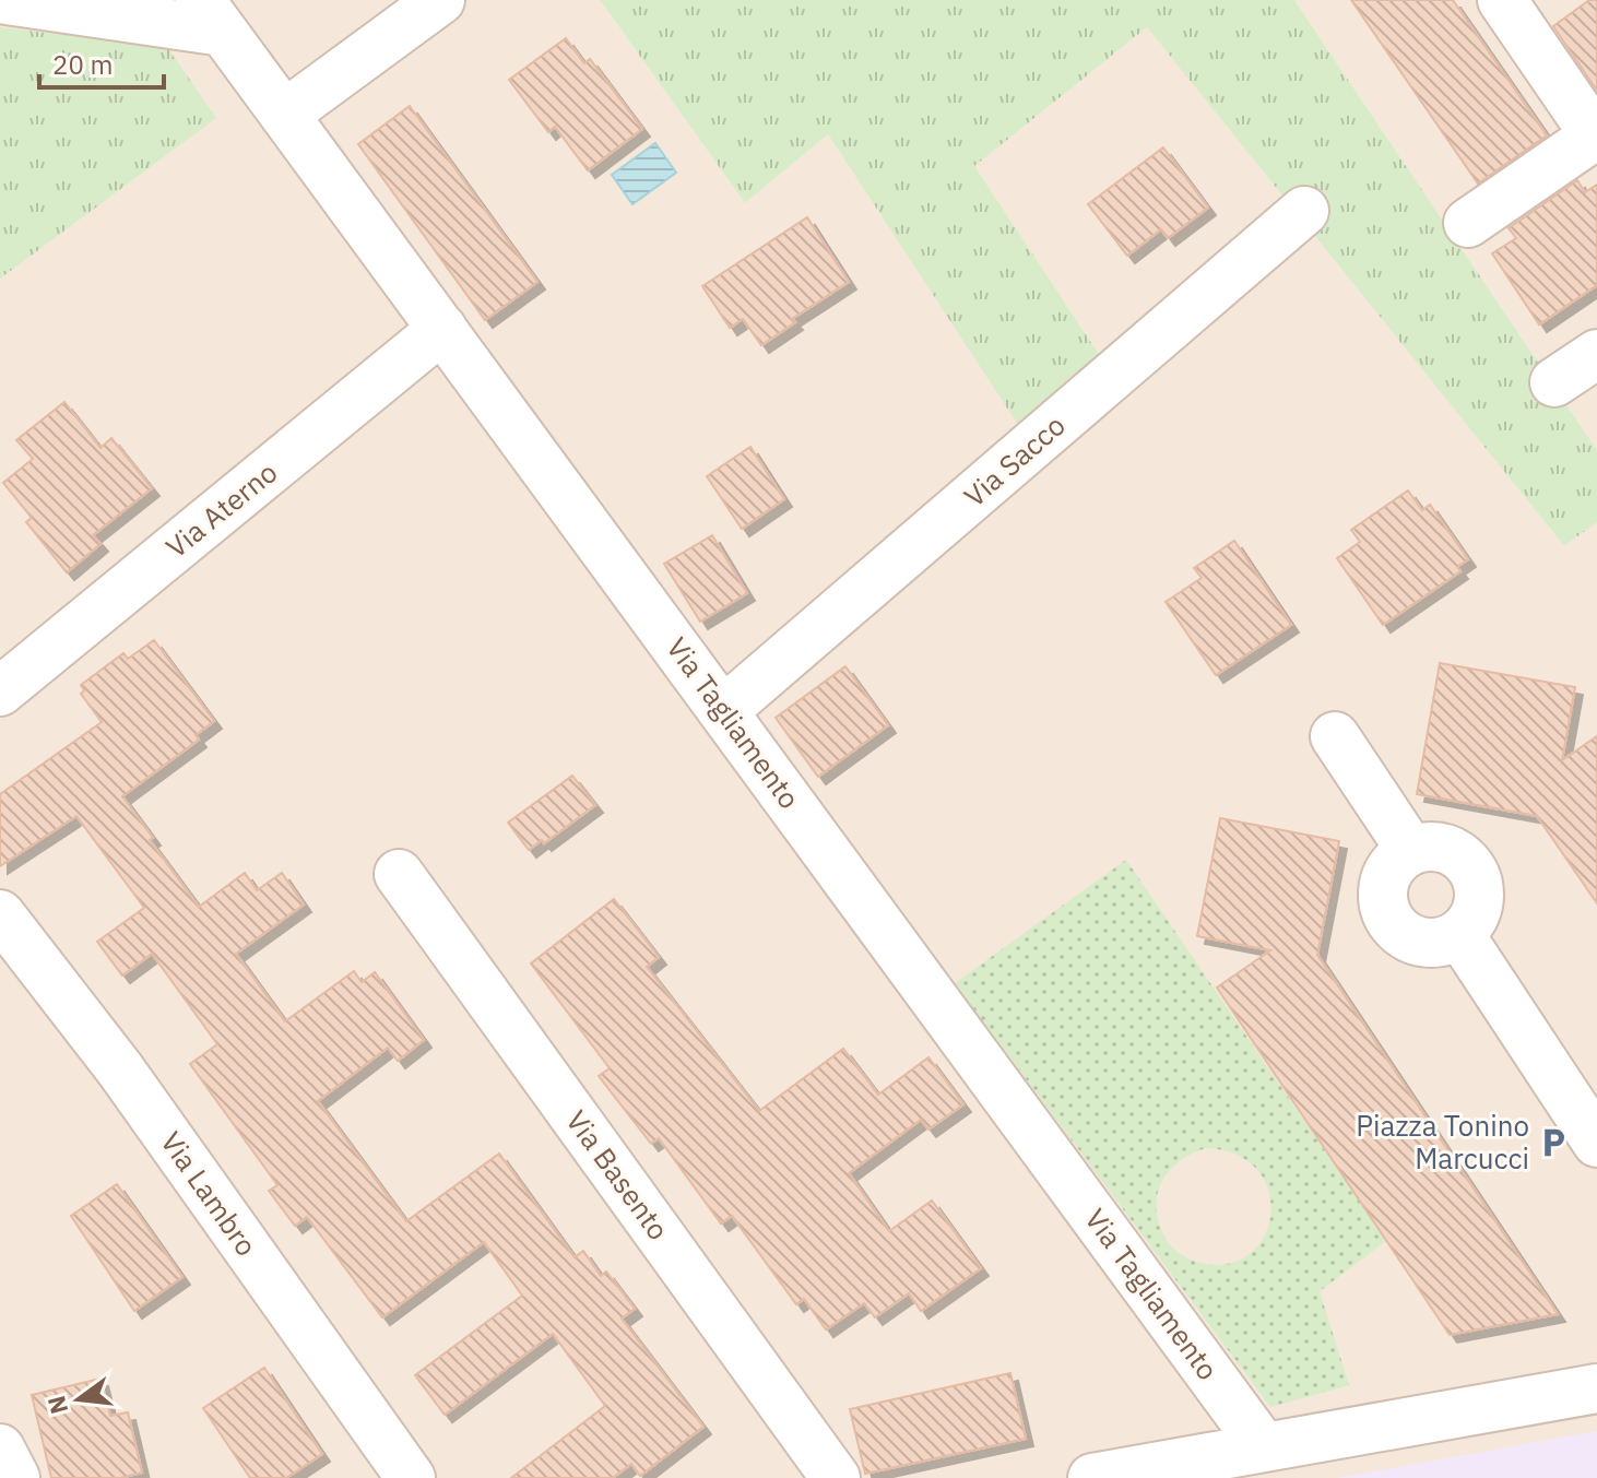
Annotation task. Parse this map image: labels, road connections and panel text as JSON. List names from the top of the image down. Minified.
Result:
{"streets":{"street":["Via Sacco","Via Aterno","Via Tagliamento","Via Basento","Via Lambro"]},"crossings":[["Via Sacco","Via Tagliamento"],["Via Aterno","Via Tagliamento"]],"places":{"parking":["Piazza Tonino Marcucci"]},"scale_bar":"20 m","north":"left"}
